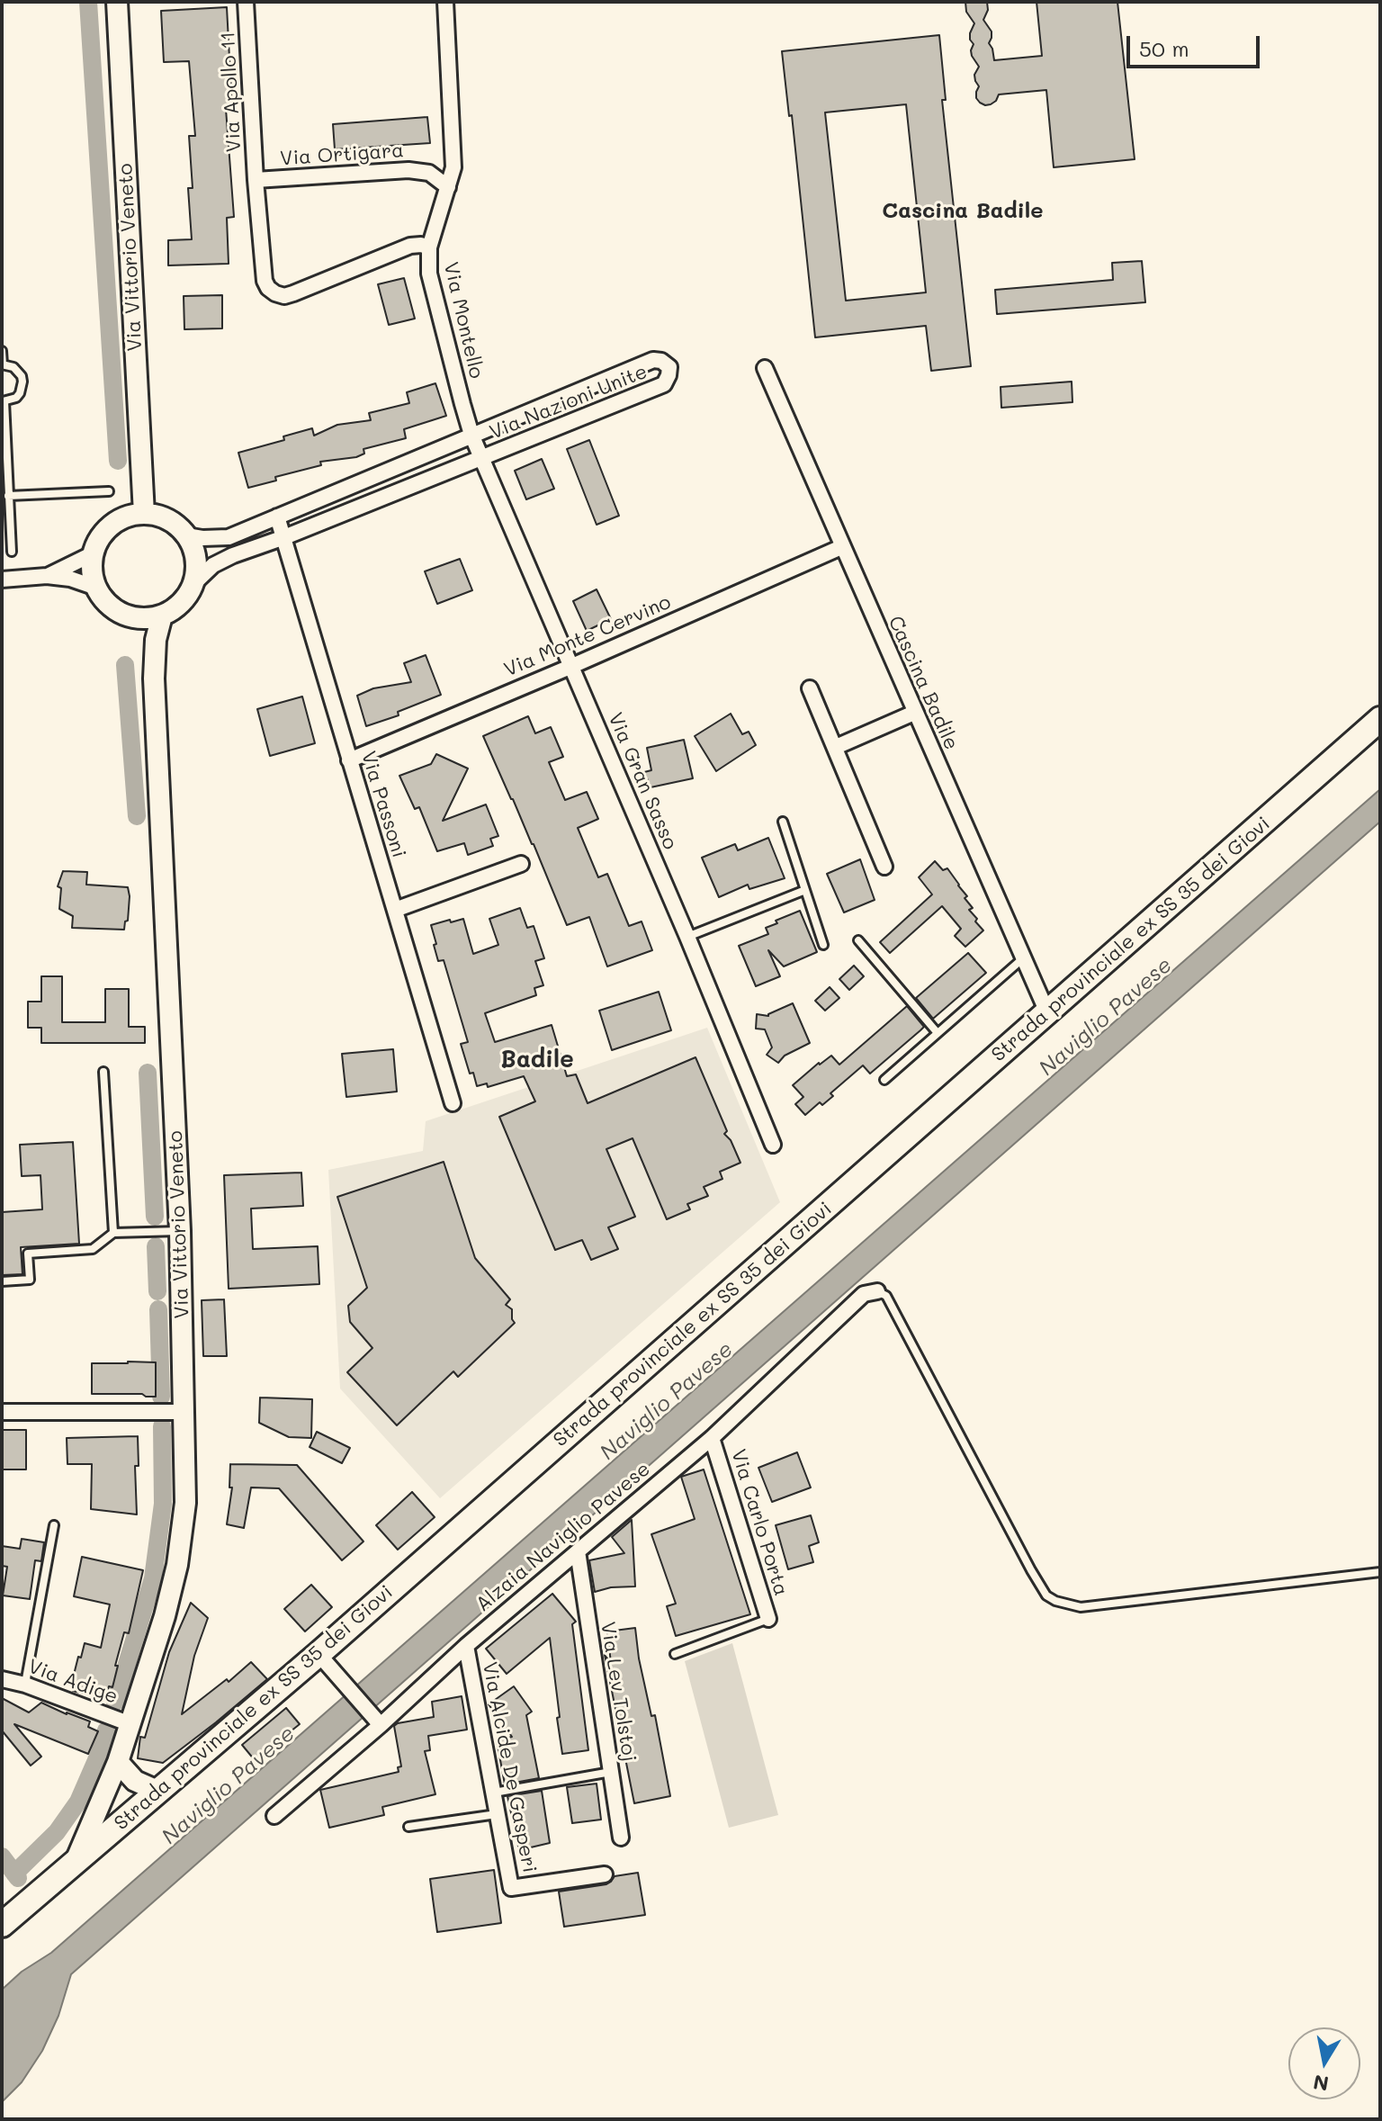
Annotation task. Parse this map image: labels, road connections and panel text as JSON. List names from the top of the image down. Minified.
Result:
{"streets":{"main road":["Strada provinciale ex SS 35 dei Giovi"],"street":["Via Apollo 11","Via Ortigara","Via Vittorio Veneto","Via Montello","Via Nazioni Unite","Via Monte Cervino","Cascina Badile","Via Gran Sasso","Via Passoni","Via Carlo Porta","Alzaia Naviglio Pavese","Via Adige","Via Lev Tolstoj","Via Alcide De Gasperi"]},"crossings":[["Via Apollo 11","Via Ortigara"],["Via Ortigara","Via Montello"],["Via Vittorio Veneto","Via Nazioni Unite"],["Via Vittorio Veneto","Strada provinciale ex SS 35 dei Giovi"],["Via Vittorio Veneto","Via Adige"],["Via Montello","Via Nazioni Unite"],["Via Montello","Via Gran Sasso"],["Via Nazioni Unite","Via Gran Sasso"],["Via Nazioni Unite","Via Passoni"],["Via Monte Cervino","Cascina Badile"],["Via Monte Cervino","Via Gran Sasso"],["Via Monte Cervino","Via Passoni"],["Cascina Badile","Strada provinciale ex SS 35 dei Giovi"],["Via Carlo Porta","Alzaia Naviglio Pavese"],["Alzaia Naviglio Pavese","Via Lev Tolstoj"],["Alzaia Naviglio Pavese","Via Alcide De Gasperi"]],"districts":["Cascina Badile","Badile"],"water":["Naviglio Pavese"],"scale_bar":"50 m","north":"bottom"}
